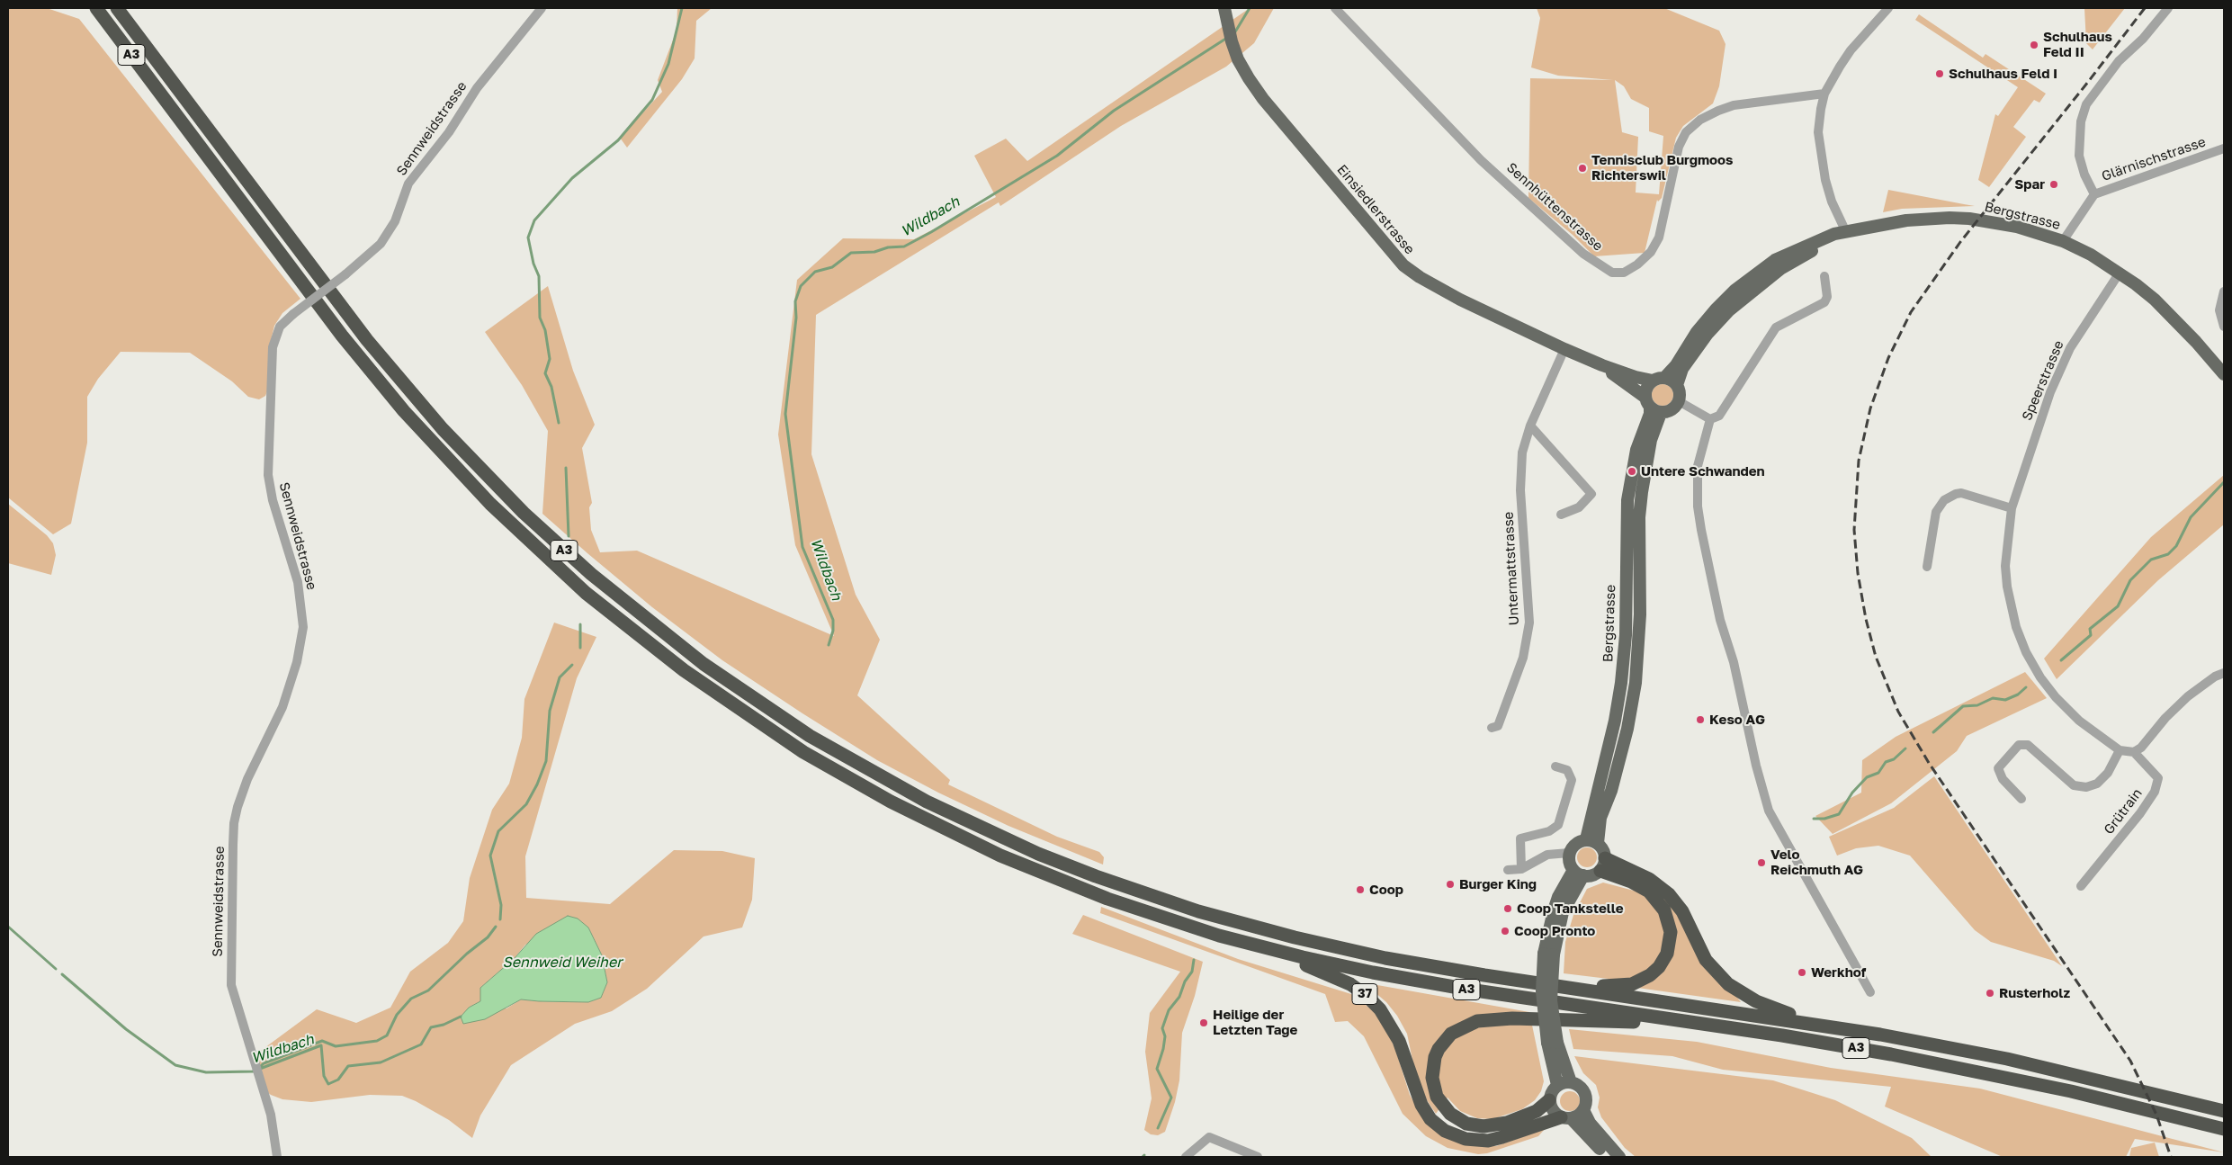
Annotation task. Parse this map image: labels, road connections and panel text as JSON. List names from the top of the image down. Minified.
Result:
{"streets":{"highway":["A3","37"],"main road":["Einsiedlerstrasse","Bergstrasse"],"street":["Sennweidstrasse","Glärnischstrasse","Sennhüttenstrasse","Speerstrasse","Untermattstrasse","Grütrain"]},"crossings":[["A3","37"],["Glärnischstrasse","Bergstrasse"],["Einsiedlerstrasse","Bergstrasse"],["Einsiedlerstrasse","Untermattstrasse"],["Bergstrasse","Speerstrasse"],["Speerstrasse","Grütrain"]],"water":["Wildbach","Sennweid Weiher"],"places":["Schulhaus Feld II","Schulhaus Feld I","Tennisclub Burgmoos Richterswil","Spar","Untere Schwanden","Keso AG","Velo Reichmuth AG","Burger King","Coop","Coop Tankstelle","Coop Pronto","Werkhof","Rusterholz","Heilige der Letzten Tage"]}
